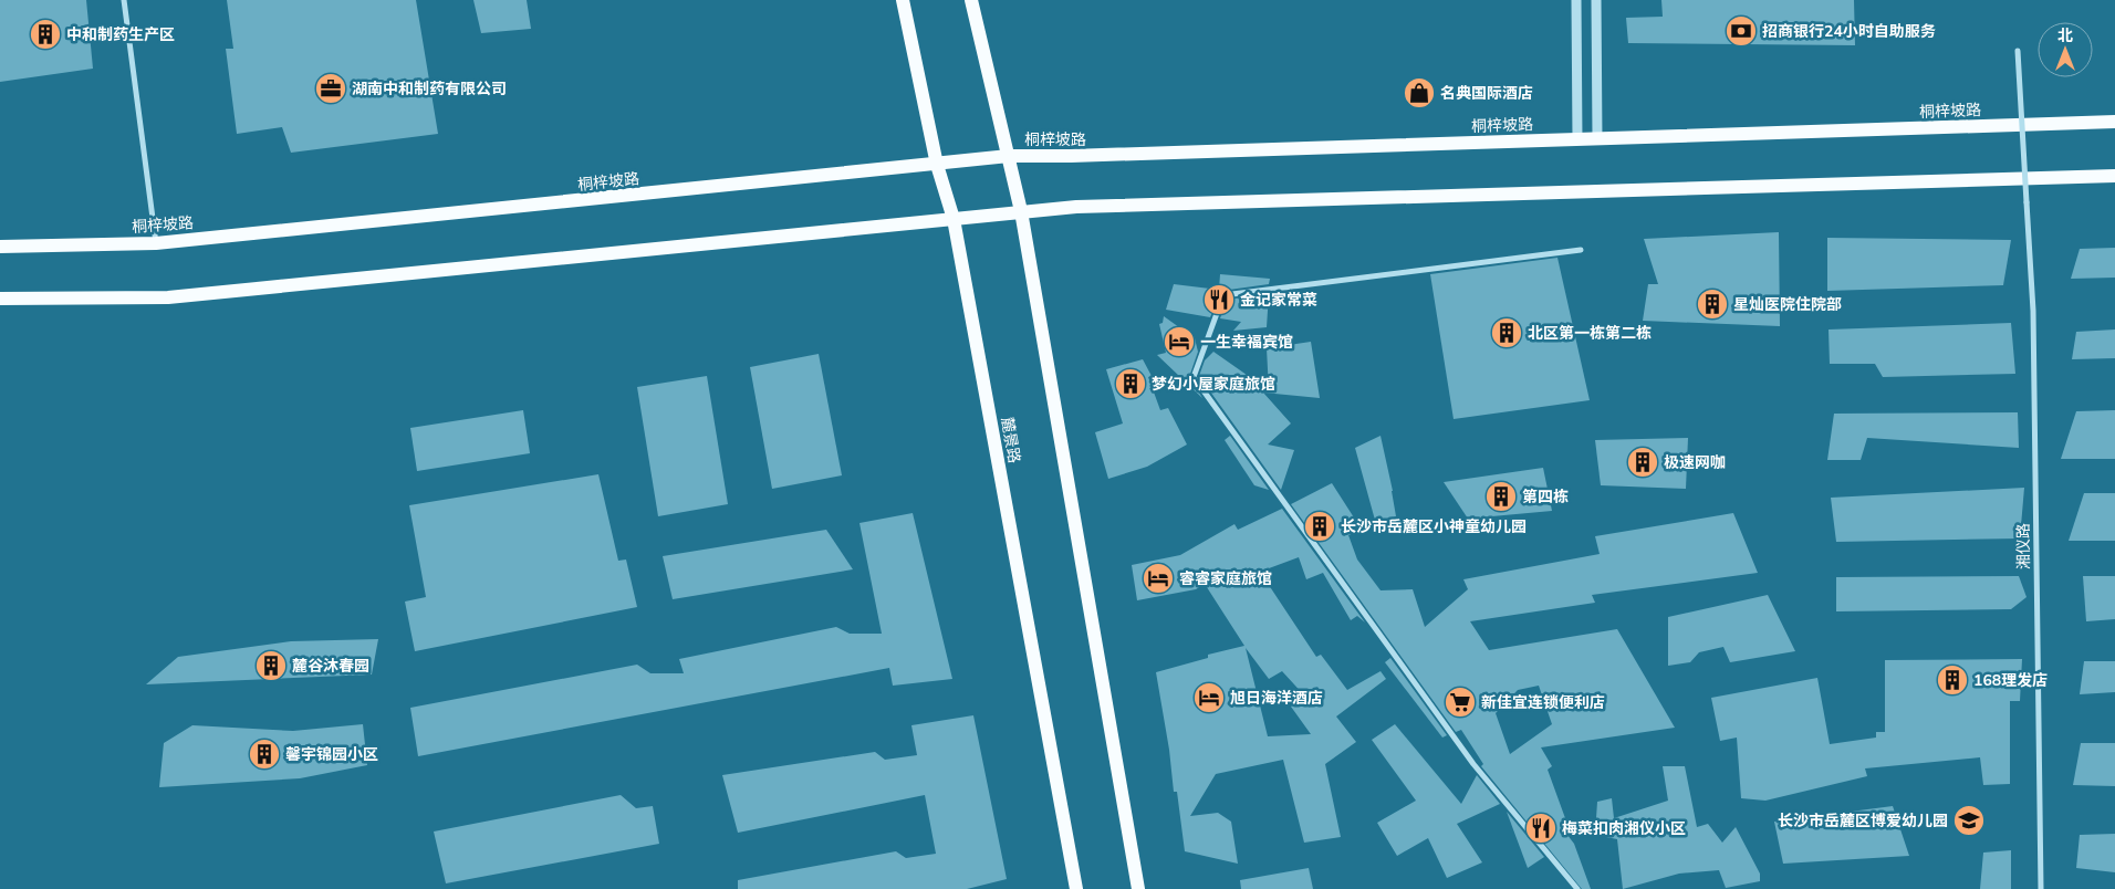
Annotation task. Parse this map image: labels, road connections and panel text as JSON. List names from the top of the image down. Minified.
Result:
{"streets":{"main road":["桐梓坡路","麓景路"],"street":["湘仪路"]},"crossings":[["桐梓坡路","麓景路"]],"places":{"bank":["招商银行24小时自助服务"],"building":["中和制药生产区","星灿医院住院部","北区第一栋第二栋","梦幻小屋家庭旅馆","极速网咖","第四栋","长沙市岳麓区小神童幼儿园","麓谷沐春园","168理发店","馨宇锦园小区"],"office":["湖南中和制药有限公司"],"shop":["名典国际酒店"],"restaurant":["金记家常菜","梅菜扣肉湘仪小区"],"hotel":["一生幸福宾馆","睿睿家庭旅馆","旭日海洋酒店"],"supermarket":["新佳宜连锁便利店"],"school or university":["长沙市岳麓区博爱幼儿园"]},"north":"top"}
